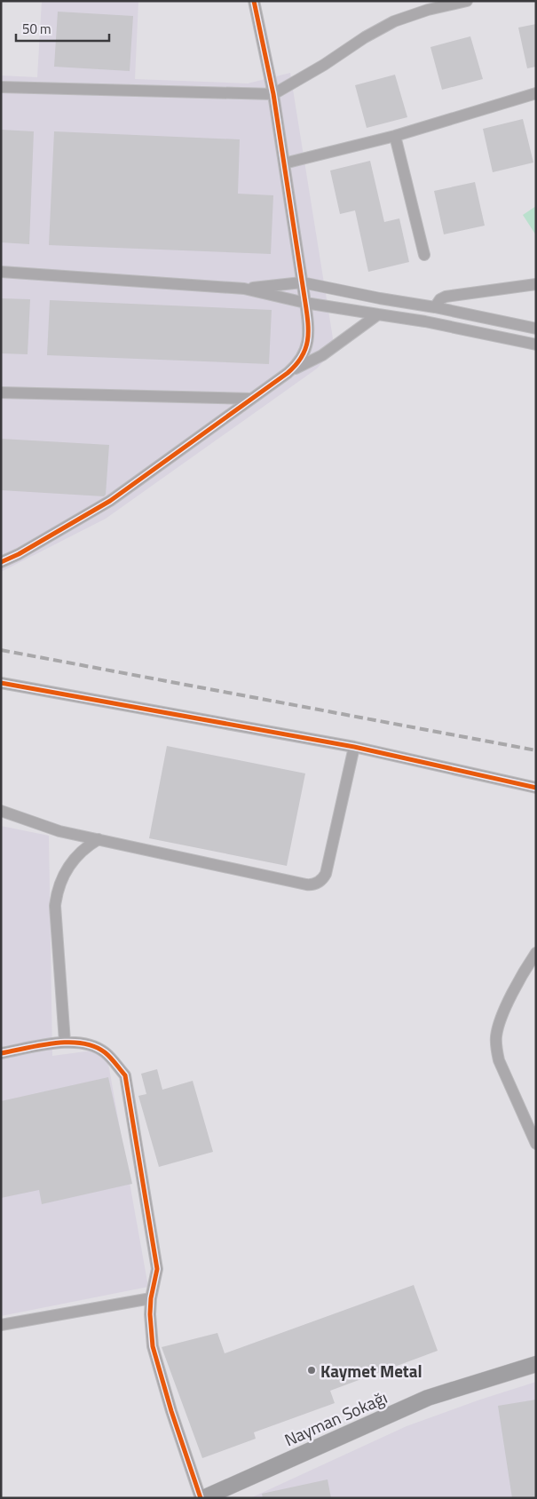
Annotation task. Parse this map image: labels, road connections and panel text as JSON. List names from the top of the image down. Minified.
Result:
{"streets":{"street":["Nayman Sokağı"]},"places":["Kaymet Metal"],"scale_bar":"50 m"}
